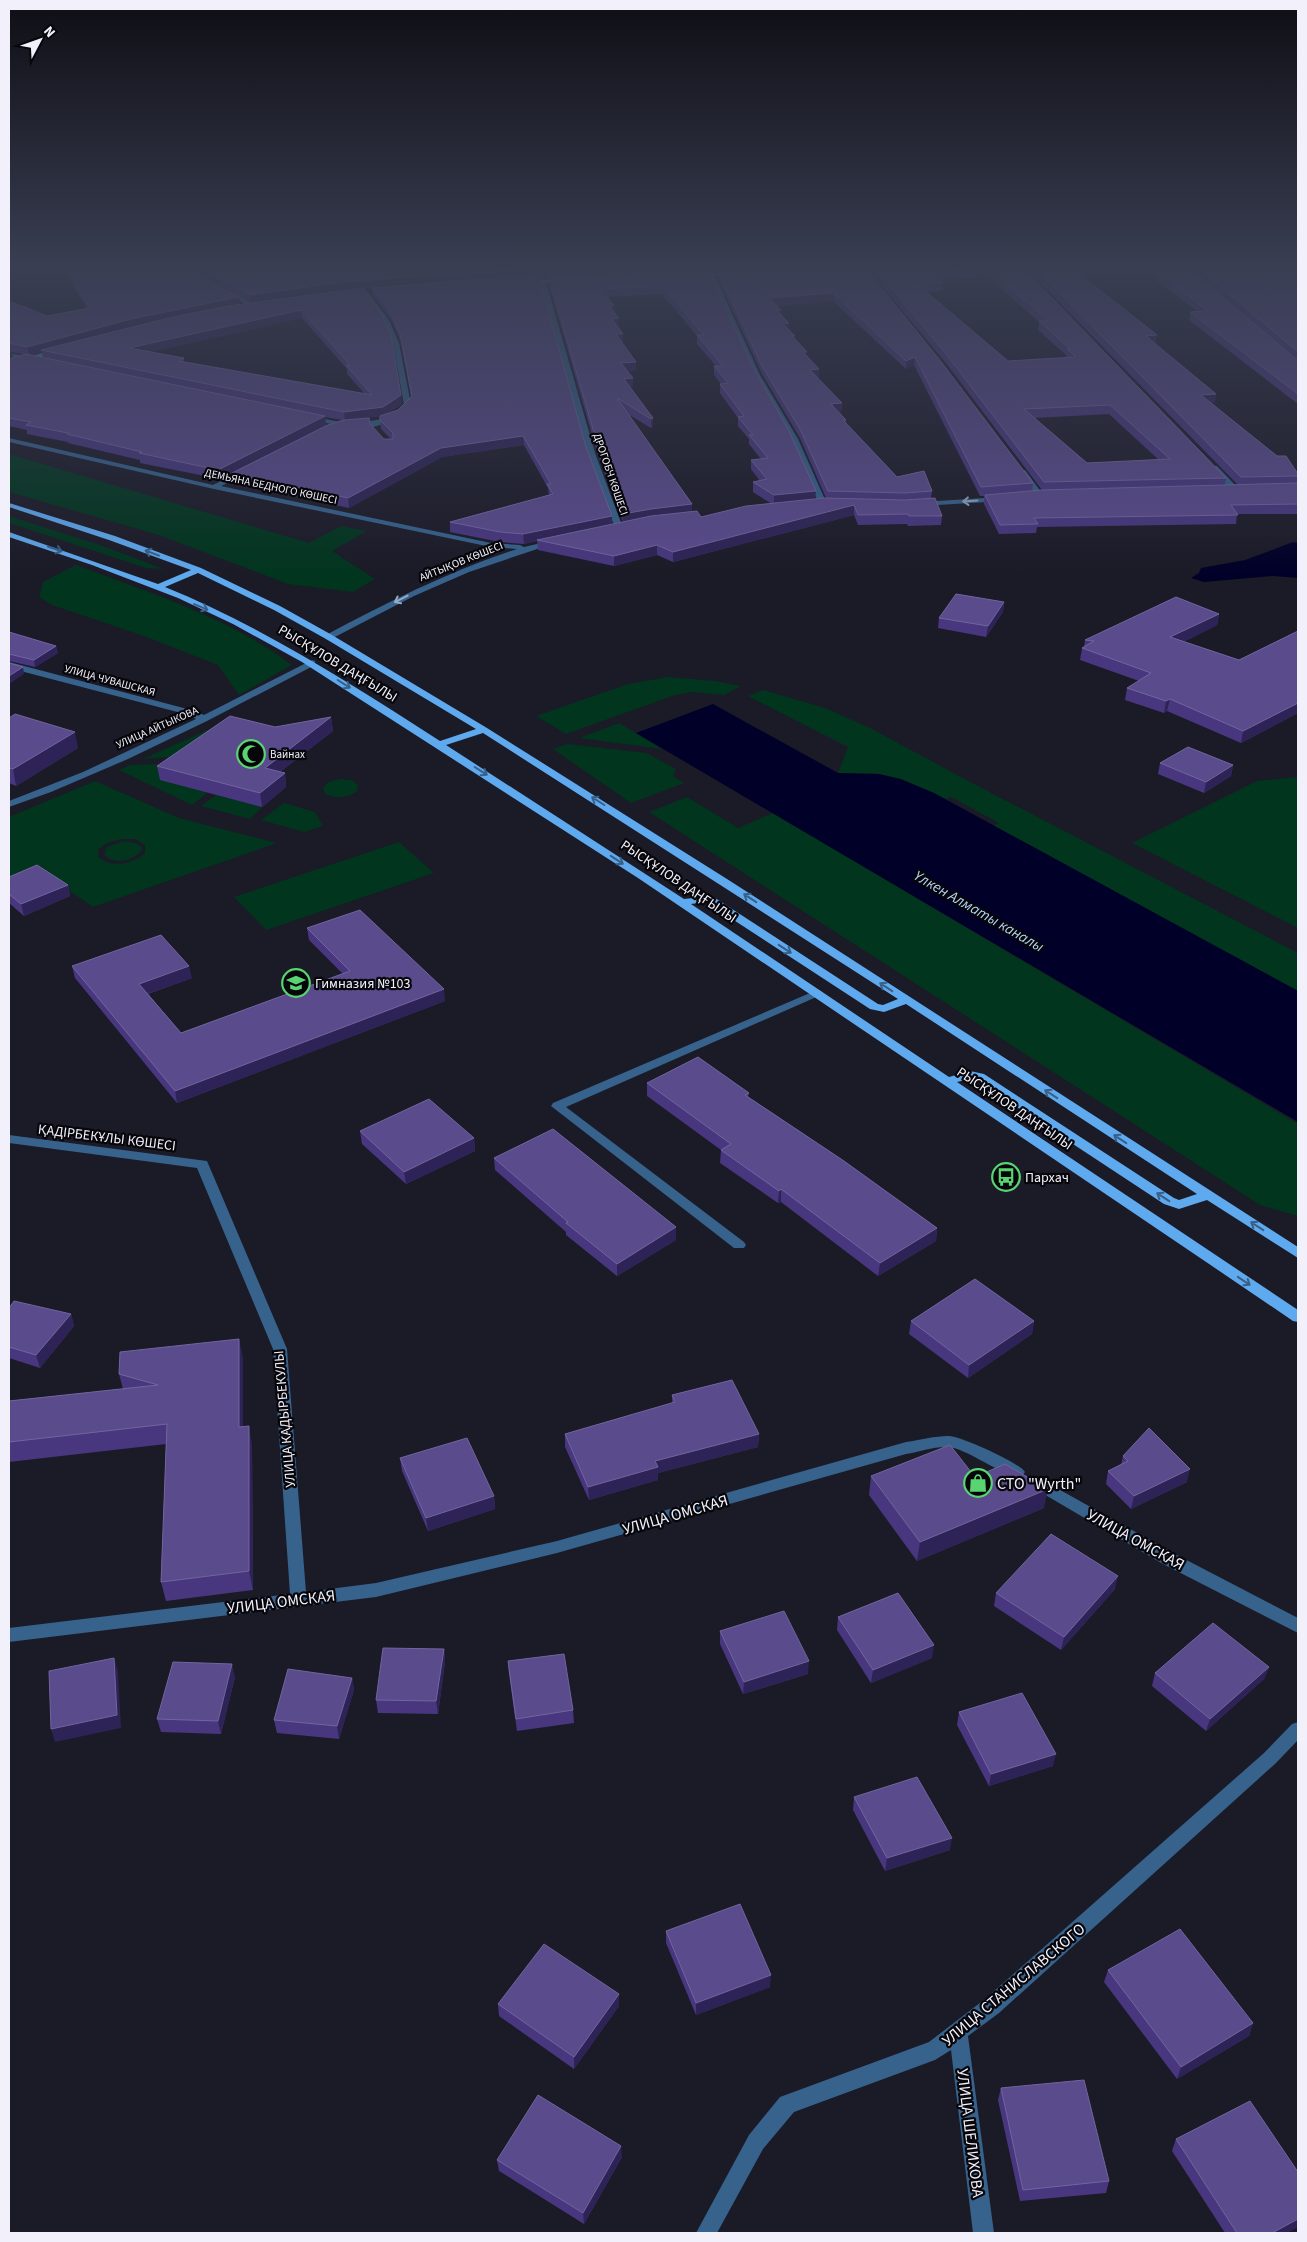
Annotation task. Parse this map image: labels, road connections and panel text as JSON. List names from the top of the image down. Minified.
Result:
{"streets":{"main road":["РЫСҚҰЛОВ ДАҢҒЫЛЫ"],"street":["ДРОГОБЧ КӨШЕСІ","ДЕМЬЯНА БЕДНОГО КӨШЕСІ","АЙТЫҚОВ КӨШЕСІ","УЛИЦА ЧУВАШСКАЯ","УЛИЦА АЙТЫКОВА","ҚАДІРБЕКҰЛЫ КӨШЕСІ","УЛИЦА КАДЫРБЕКУЛЫ","УЛИЦА ОМСКАЯ","УЛИЦА СТАНИСЛАВСКОГО","УЛИЦА ШЕЛИХОВА"]},"crossings":[["ДЕМЬЯНА БЕДНОГО КӨШЕСІ","АЙТЫҚОВ КӨШЕСІ"],["АЙТЫҚОВ КӨШЕСІ","РЫСҚҰЛОВ ДАҢҒЫЛЫ"],["РЫСҚҰЛОВ ДАҢҒЫЛЫ","УЛИЦА АЙТЫКОВА"],["УЛИЦА ЧУВАШСКАЯ","УЛИЦА АЙТЫКОВА"],["ҚАДІРБЕКҰЛЫ КӨШЕСІ","УЛИЦА КАДЫРБЕКУЛЫ"],["УЛИЦА КАДЫРБЕКУЛЫ","УЛИЦА ОМСКАЯ"],["УЛИЦА СТАНИСЛАВСКОГО","УЛИЦА ШЕЛИХОВА"]],"one_way":["АЙТЫҚОВ КӨШЕСІ"],"water":["Үлкен Алматы каналы"],"places":{"mosque":["Вайнах"],"school or university":["Гимназия №103"],"bus stop":["Пархач"],"shop":["СТО \"Wyrth\""]},"north":"top right"}
